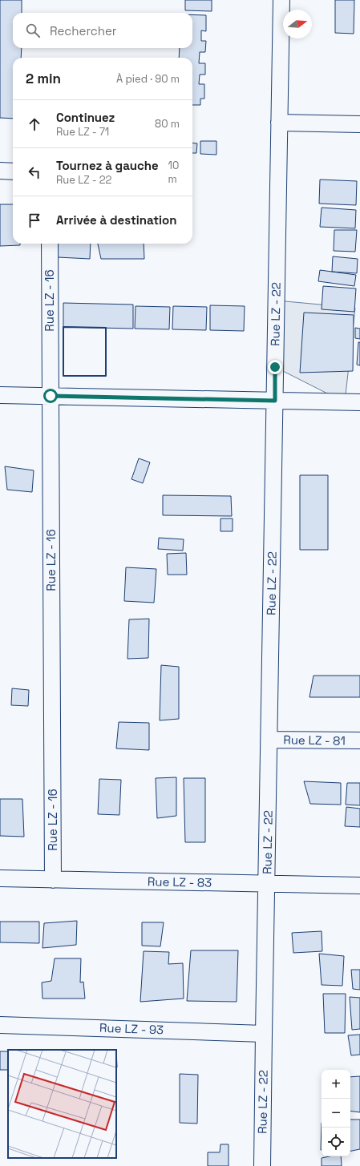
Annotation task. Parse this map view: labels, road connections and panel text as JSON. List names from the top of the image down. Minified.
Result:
{"streets":{"street":["Rue LZ - 16","Rue LZ - 22","Rue LZ - 81","Rue LZ - 83","Rue LZ - 93"]},"crossings":[["Rue LZ - 16","Rue LZ - 83"],["Rue LZ - 22","Rue LZ - 81"],["Rue LZ - 22","Rue LZ - 83"],["Rue LZ - 22","Rue LZ - 93"]],"north":"right","page":{"search":"Rechercher","heading":["2 min","À pied · 90 m"],"list":[["Continuez","Rue LZ - 71","80 m"],["Tournez à gauche","Rue LZ - 22","10 m"],"Arrivée à destination"],"map_buttons":["+","−"]}}
